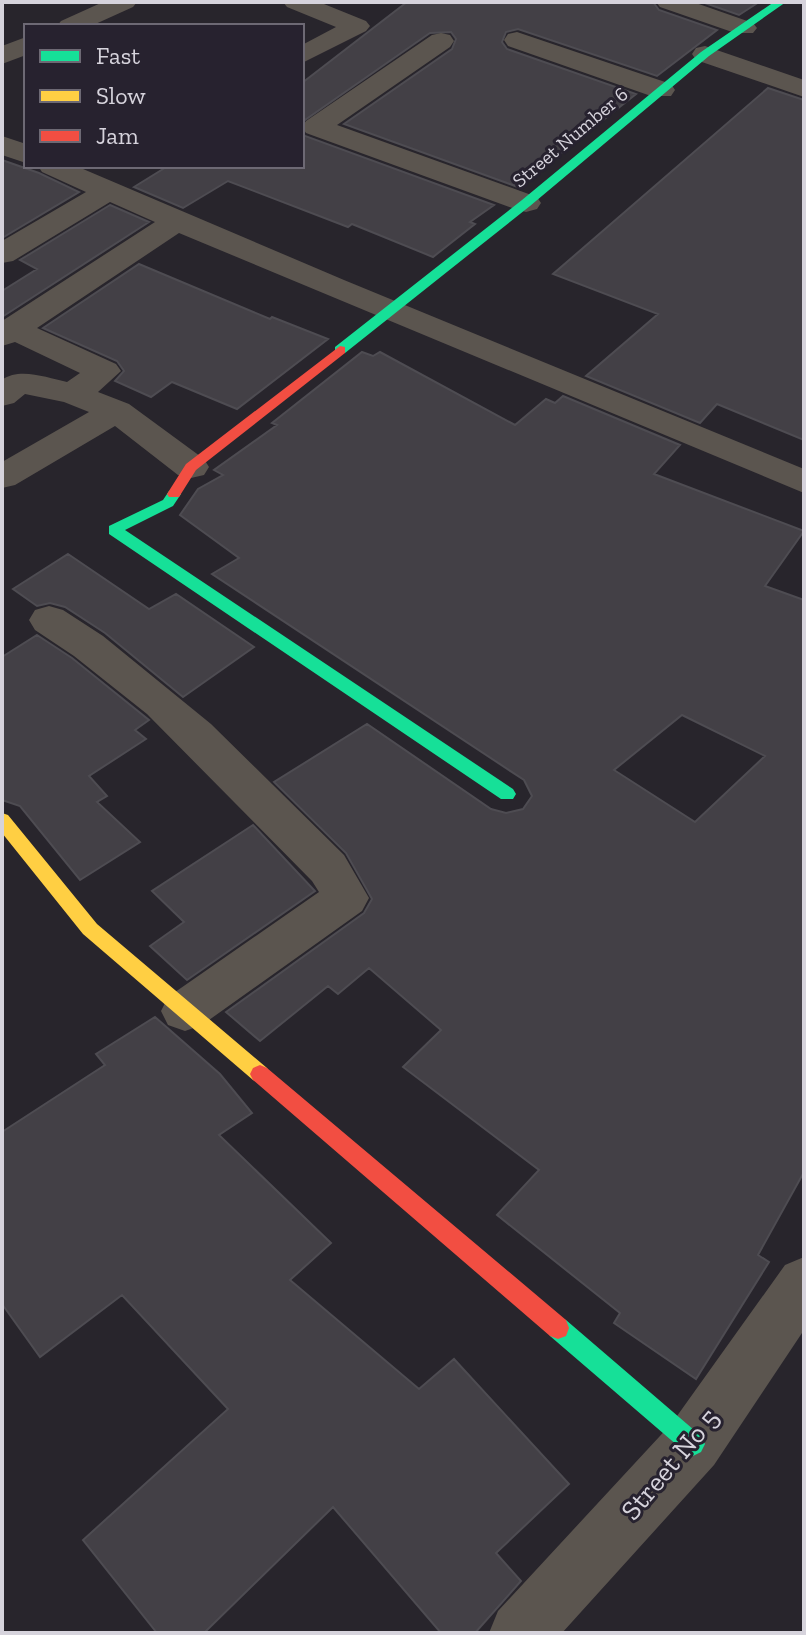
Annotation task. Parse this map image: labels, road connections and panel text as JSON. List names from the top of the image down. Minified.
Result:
{"streets":{"street":["Street Number 6","Street No 5"]},"legend":["Fast","Slow","Jam"]}
